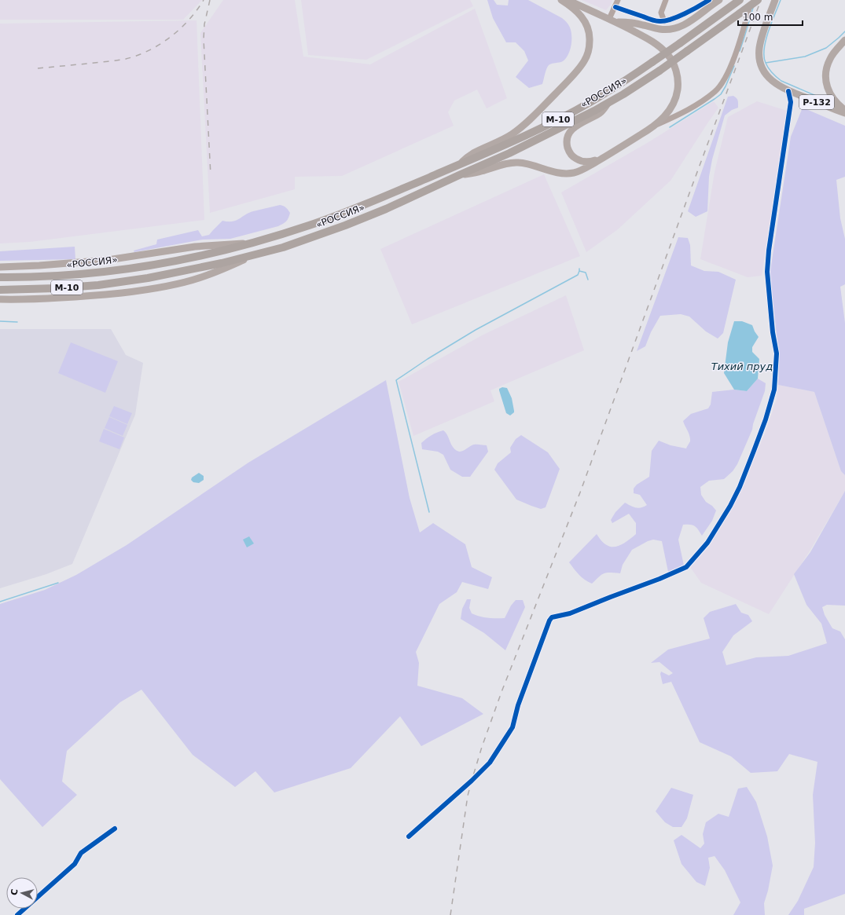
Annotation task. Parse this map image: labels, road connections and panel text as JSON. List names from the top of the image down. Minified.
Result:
{"streets":{"highway":["«РОССИЯ»","М-10"],"main road":["Р-132"]},"water":["Тихий пруд"],"scale_bar":"100 m","north":"left"}
